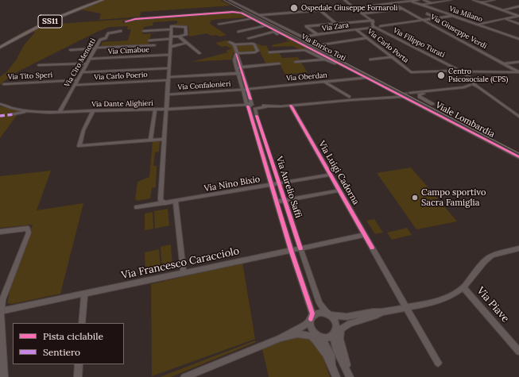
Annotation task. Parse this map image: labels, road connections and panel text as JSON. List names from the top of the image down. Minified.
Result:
{"streets":{"main road":["SS11"],"street":["Via Milano","Via Zara","Via Giuseppe Verdi","Via Filippo Turati","Via Carlo Porta","Via Enrico Toti","Via Cimabue","Via Ciro Menotti","Via Tito Speri","Via Carlo Poerio","Via Oberdan","Via Confalonieri","Via Dante Alighieri","Viale Lombardia","Via Luigi Cadorna","Via Nino Bixio","Via Aurelio Saffi","Via Francesco Caracciolo","Via Piave"]},"crossings":[["Via Milano","Via Zara"],["Via Zara","Via Giuseppe Verdi"],["Via Zara","Via Filippo Turati"],["Via Zara","Via Carlo Porta"],["Via Filippo Turati","Via Carlo Porta"],["Via Enrico Toti","Via Oberdan"],["Via Enrico Toti","Via Dante Alighieri"],["Via Enrico Toti","Viale Lombardia"],["Via Cimabue","Via Ciro Menotti"],["Via Ciro Menotti","Via Tito Speri"],["Via Ciro Menotti","Via Carlo Poerio"],["Via Ciro Menotti","Via Dante Alighieri"],["Via Oberdan","Via Confalonieri"],["Via Dante Alighieri","Viale Lombardia"],["Via Dante Alighieri","Via Luigi Cadorna"],["Via Dante Alighieri","Via Aurelio Saffi"],["Via Luigi Cadorna","Via Nino Bixio"],["Via Luigi Cadorna","Via Francesco Caracciolo"],["Via Nino Bixio","Via Aurelio Saffi"],["Via Aurelio Saffi","Via Francesco Caracciolo"]],"places":["Ospedale Giuseppe Fornaroli","Centro Psicosociale (CPS)","Campo sportivo Sacra Famiglia"],"legend":["Pista ciclabile","Sentiero"]}
